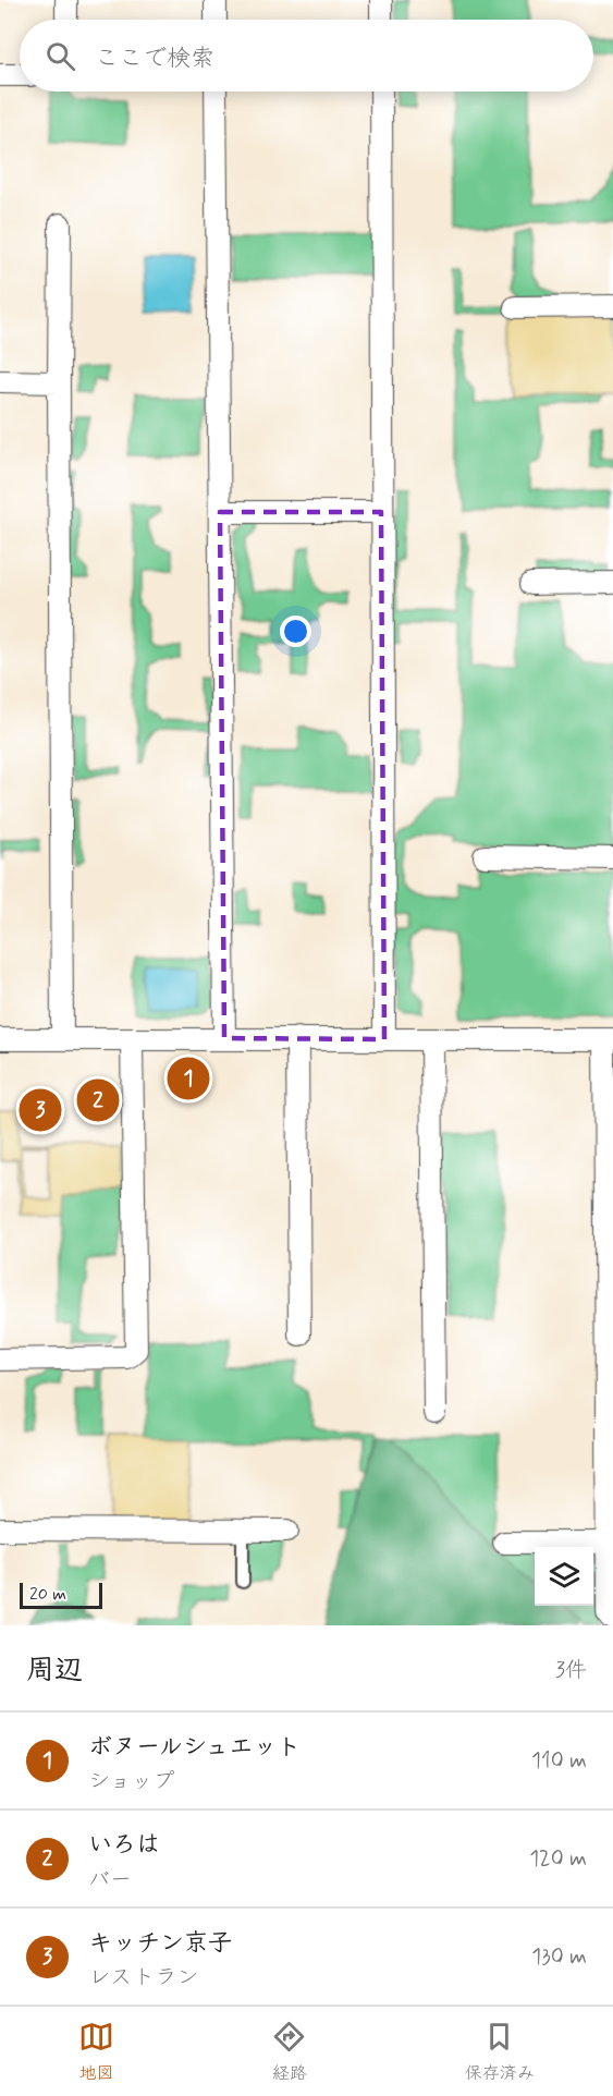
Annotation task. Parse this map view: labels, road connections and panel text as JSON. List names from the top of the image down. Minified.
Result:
{"scale_bar":"20 m","page":{"search":"ここで検索","pins":["1","2","3"],"scale":"20 m","heading":["周辺","3件"],"list":[{"mark":"1","name":"ボヌールシュエット","note":"ショップ","value":"110 m"},{"mark":"2","name":"いろは","note":"バー","value":"120 m"},{"mark":"3","name":"キッチン京子","note":"レストラン","value":"130 m"}],"nav":["地図","経路","保存済み"]}}
